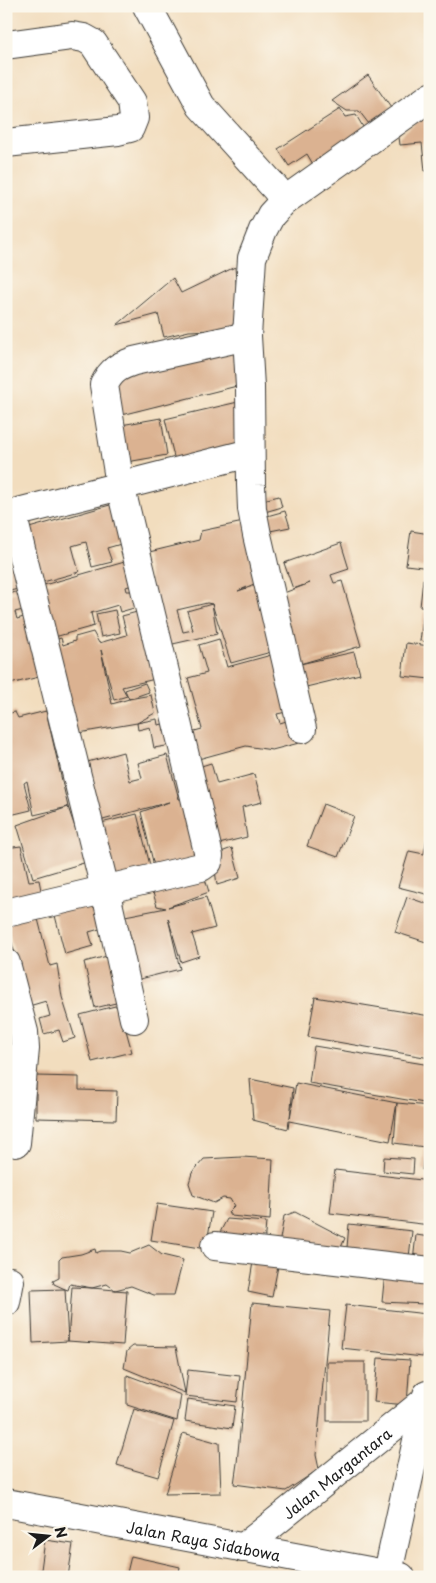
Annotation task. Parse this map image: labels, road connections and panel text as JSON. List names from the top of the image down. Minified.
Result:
{"streets":{"main road":["Jalan Margantara","Jalan Raya Sidabowa"]},"crossings":[["Jalan Margantara","Jalan Raya Sidabowa"]],"north":"right"}
